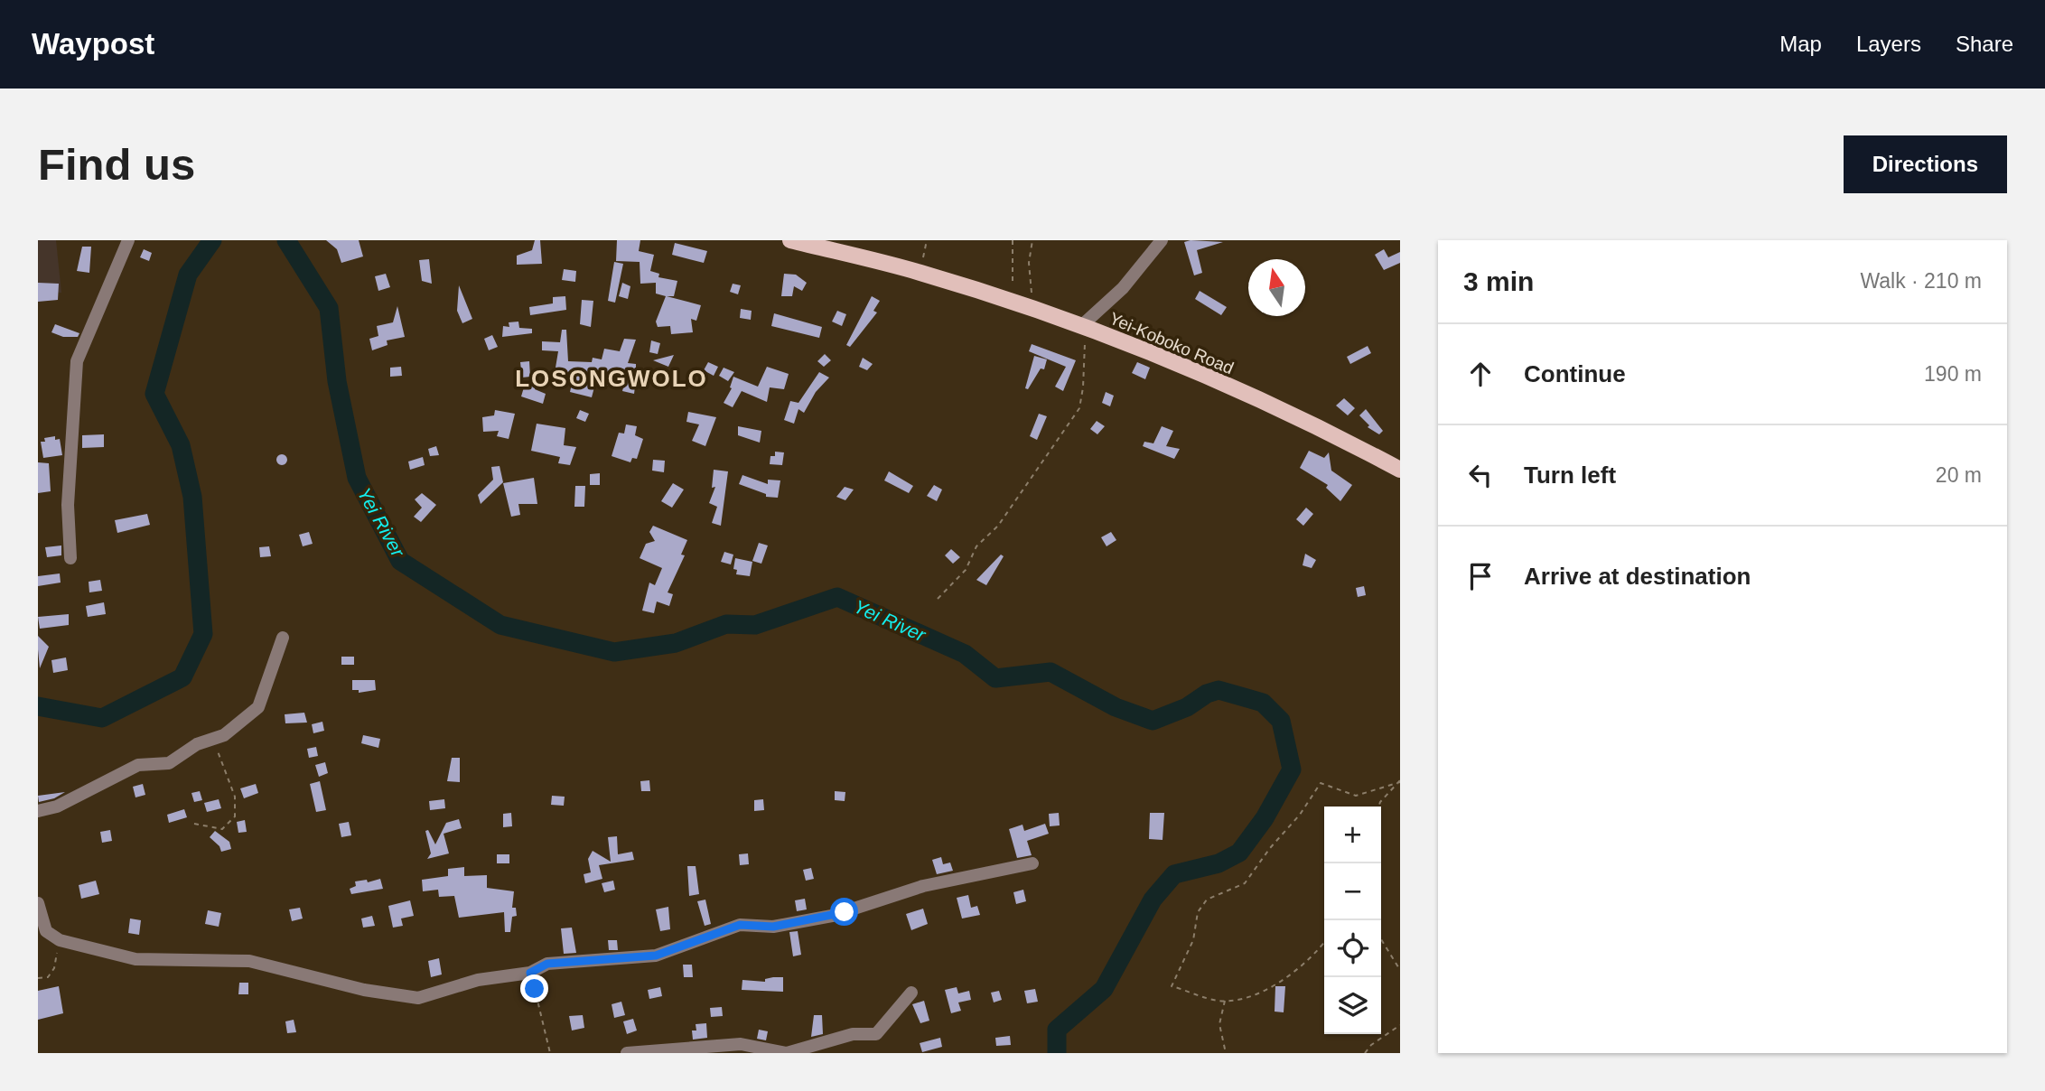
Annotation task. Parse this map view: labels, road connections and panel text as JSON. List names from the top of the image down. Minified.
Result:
{"streets":{"main road":["Yei-Koboko Road"]},"districts":["LOSONGWOLO"],"water":["Yei River"],"north":"top","page":{"header":"Waypost","nav":["Map","Layers","Share"],"buttons":"Directions","title":"Find us","heading":["3 min","Walk · 210 m"],"list":[["Continue","190 m"],["Turn left","20 m"],"Arrive at destination"],"map_buttons":["+","−"]}}
